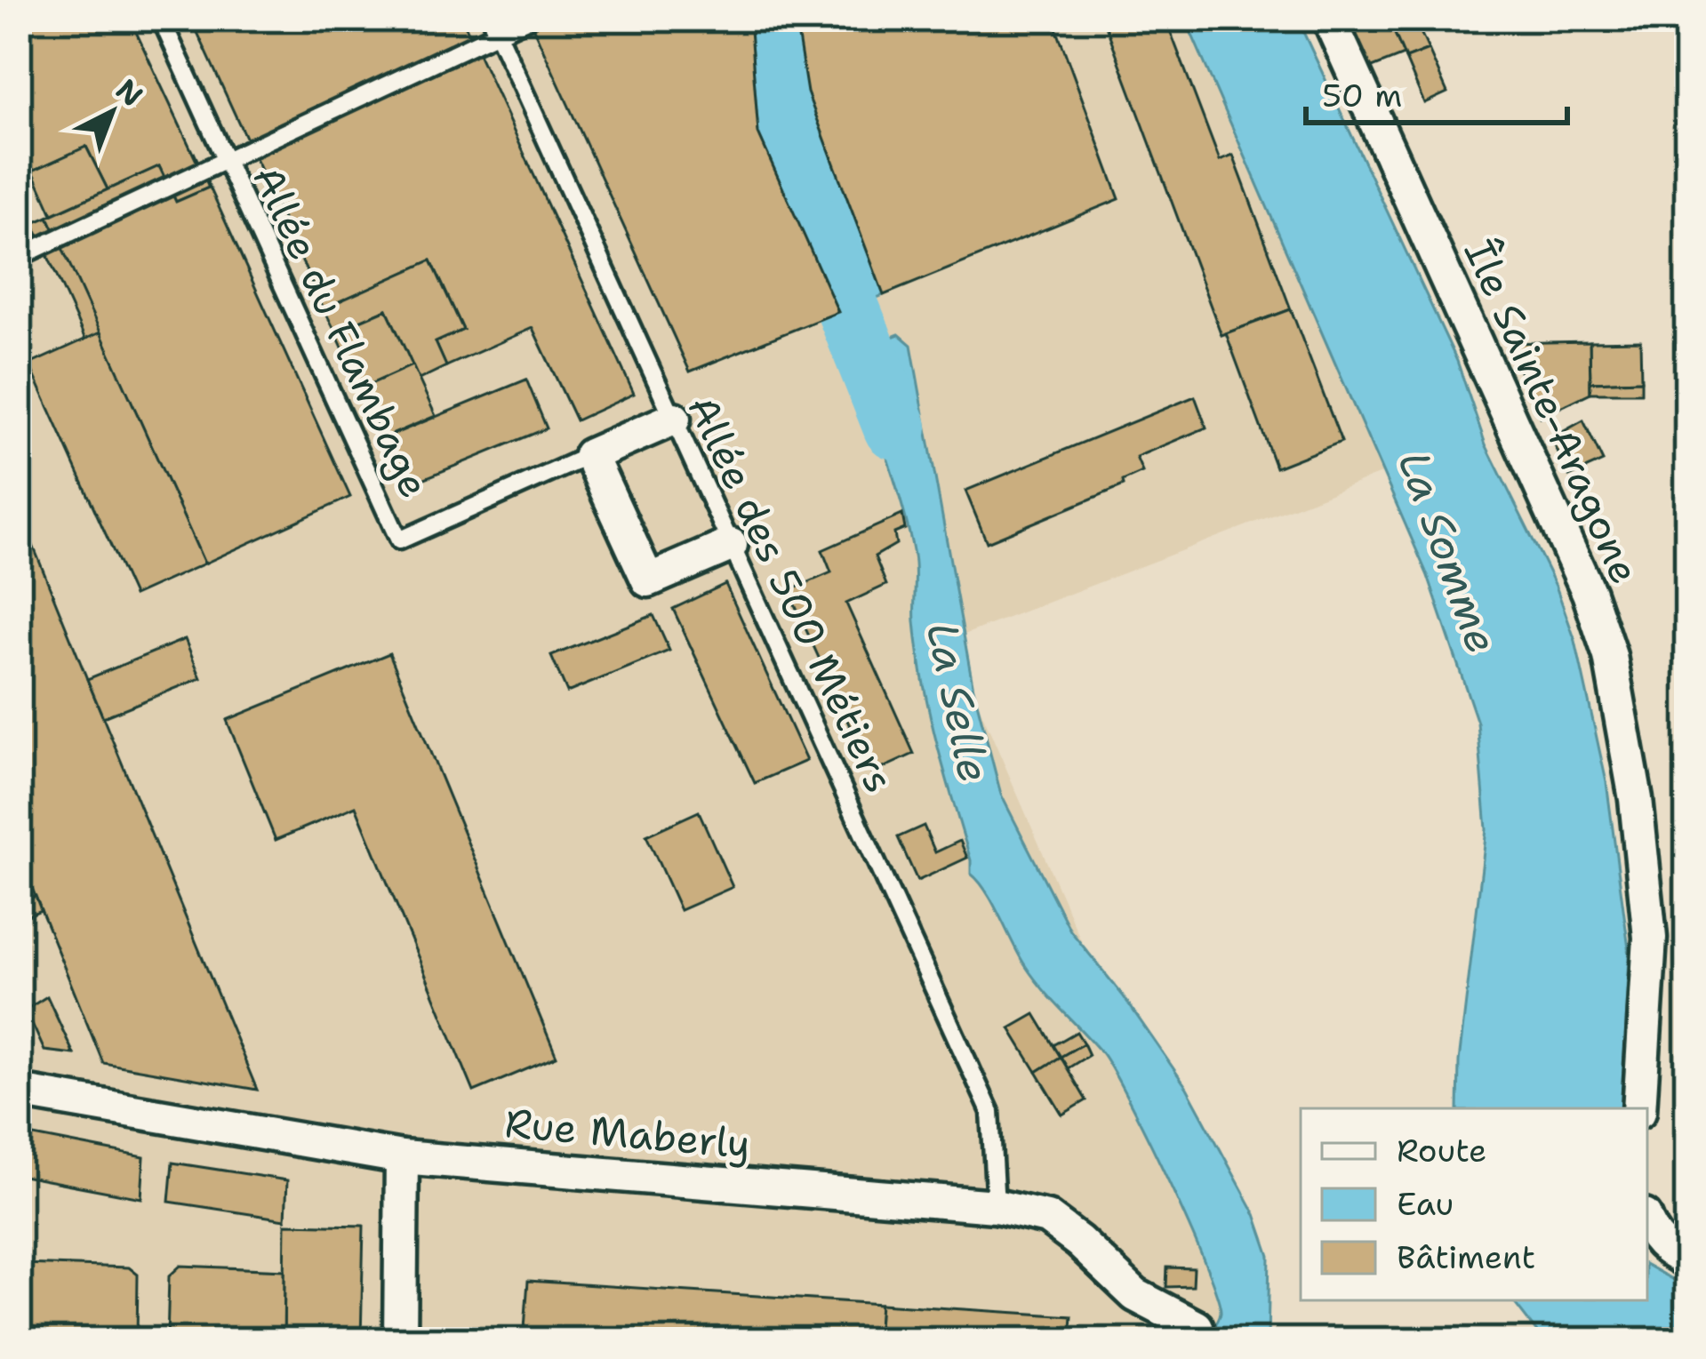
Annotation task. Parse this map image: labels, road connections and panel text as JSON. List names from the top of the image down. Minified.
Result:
{"streets":{"street":["Île Sainte-Aragone","Rue Maberly"],"lane":["Allée du Flambage","Allée des 500 Métiers"]},"crossings":[["Allée des 500 Métiers","Rue Maberly"]],"water":["La Somme","La Selle"],"legend":["Route","Eau","Bâtiment"],"scale_bar":"50 m","north":"top right"}
